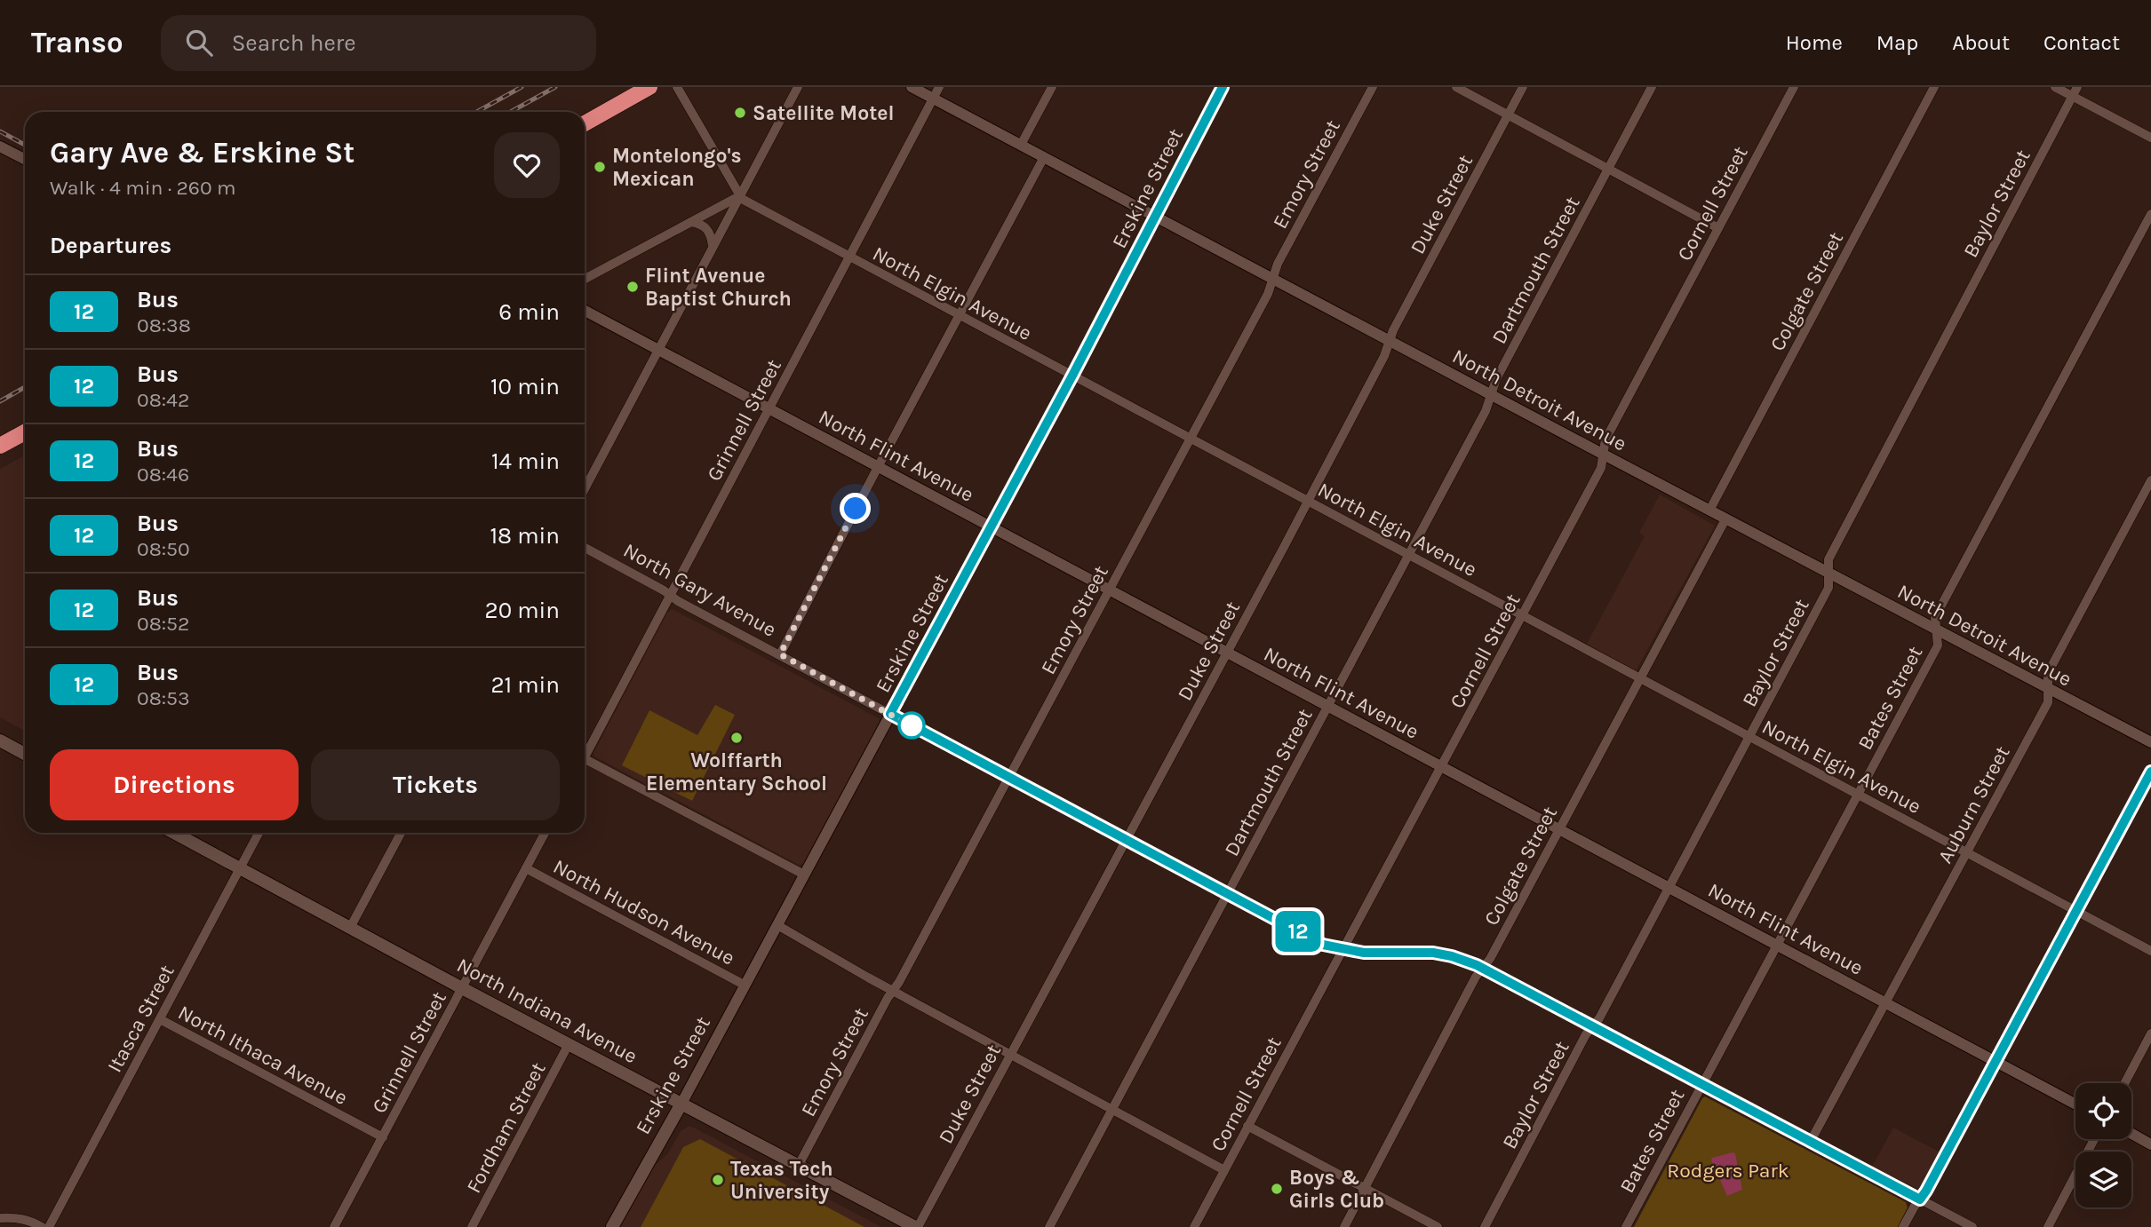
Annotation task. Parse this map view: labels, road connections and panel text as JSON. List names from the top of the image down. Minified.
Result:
{"streets":{"main road":["Erskine Street","North Indiana Avenue"],"street":["Emory Street","Cornell Street","Baylor Street","Duke Street","Dartmouth Street","Colgate Street","North Elgin Avenue","North Detroit Avenue","Grinnell Street","North Flint Avenue","North Gary Avenue","Bates Street","Auburn Street","North Hudson Avenue","Itasca Street","North Ithaca Avenue","Fordham Street"]},"crossings":[["Emory Street","North Elgin Avenue"],["Emory Street","North Detroit Avenue"],["Emory Street","North Flint Avenue"],["Emory Street","North Gary Avenue"],["Emory Street","North Indiana Avenue"],["Erskine Street","North Elgin Avenue"],["Erskine Street","North Detroit Avenue"],["Erskine Street","North Flint Avenue"],["Erskine Street","North Gary Avenue"],["Erskine Street","North Hudson Avenue"],["Erskine Street","North Indiana Avenue"],["Cornell Street","North Elgin Avenue"],["Cornell Street","North Detroit Avenue"],["Cornell Street","North Flint Avenue"],["Cornell Street","North Gary Avenue"],["Baylor Street","North Elgin Avenue"],["Baylor Street","North Detroit Avenue"],["Baylor Street","North Flint Avenue"],["Baylor Street","North Gary Avenue"],["Duke Street","North Elgin Avenue"],["Duke Street","North Detroit Avenue"],["Duke Street","North Flint Avenue"],["Duke Street","North Gary Avenue"],["Duke Street","North Indiana Avenue"],["Dartmouth Street","North Elgin Avenue"],["Dartmouth Street","North Detroit Avenue"],["Dartmouth Street","North Flint Avenue"],["Dartmouth Street","North Gary Avenue"],["Colgate Street","North Elgin Avenue"],["Colgate Street","North Detroit Avenue"],["Colgate Street","North Flint Avenue"],["Colgate Street","North Gary Avenue"],["North Elgin Avenue","Grinnell Street"],["North Elgin Avenue","Bates Street"],["North Elgin Avenue","Auburn Street"],["North Detroit Avenue","Grinnell Street"],["North Detroit Avenue","Bates Street"],["North Detroit Avenue","Auburn Street"],["Grinnell Street","North Flint Avenue"],["Grinnell Street","North Gary Avenue"],["Grinnell Street","North Hudson Avenue"],["Grinnell Street","North Indiana Avenue"],["Grinnell Street","North Ithaca Avenue"],["North Flint Avenue","Bates Street"],["North Flint Avenue","Auburn Street"],["North Gary Avenue","Bates Street"],["North Gary Avenue","Auburn Street"],["North Indiana Avenue","Itasca Street"],["North Indiana Avenue","Fordham Street"],["Itasca Street","North Ithaca Avenue"]],"parks":["Rodgers Park"],"places":["Satellite Motel","Montelongo's Mexican","Flint Avenue Baptist Church","Wolffarth Elementary School","Texas Tech University","Boys & Girls Club"],"lines":["bus line 12"],"page":{"header":"Transo","search":"Search here","nav":["Home","Map","About","Contact"],"on_map":"12","heading":[["Gary Ave & Erskine St","Walk · 4 min · 260 m"],"Departures"],"list":[{"mark":"12","name":"Bus","note":"08:38","value":"6 min"},{"mark":"12","name":"Bus","note":"08:42","value":"10 min"},{"mark":"12","name":"Bus","note":"08:46","value":"14 min"},{"mark":"12","name":"Bus","note":"08:50","value":"18 min"},{"mark":"12","name":"Bus","note":"08:52","value":"20 min"},{"mark":"12","name":"Bus","note":"08:53","value":"21 min"}],"buttons":["Directions","Tickets"]}}
